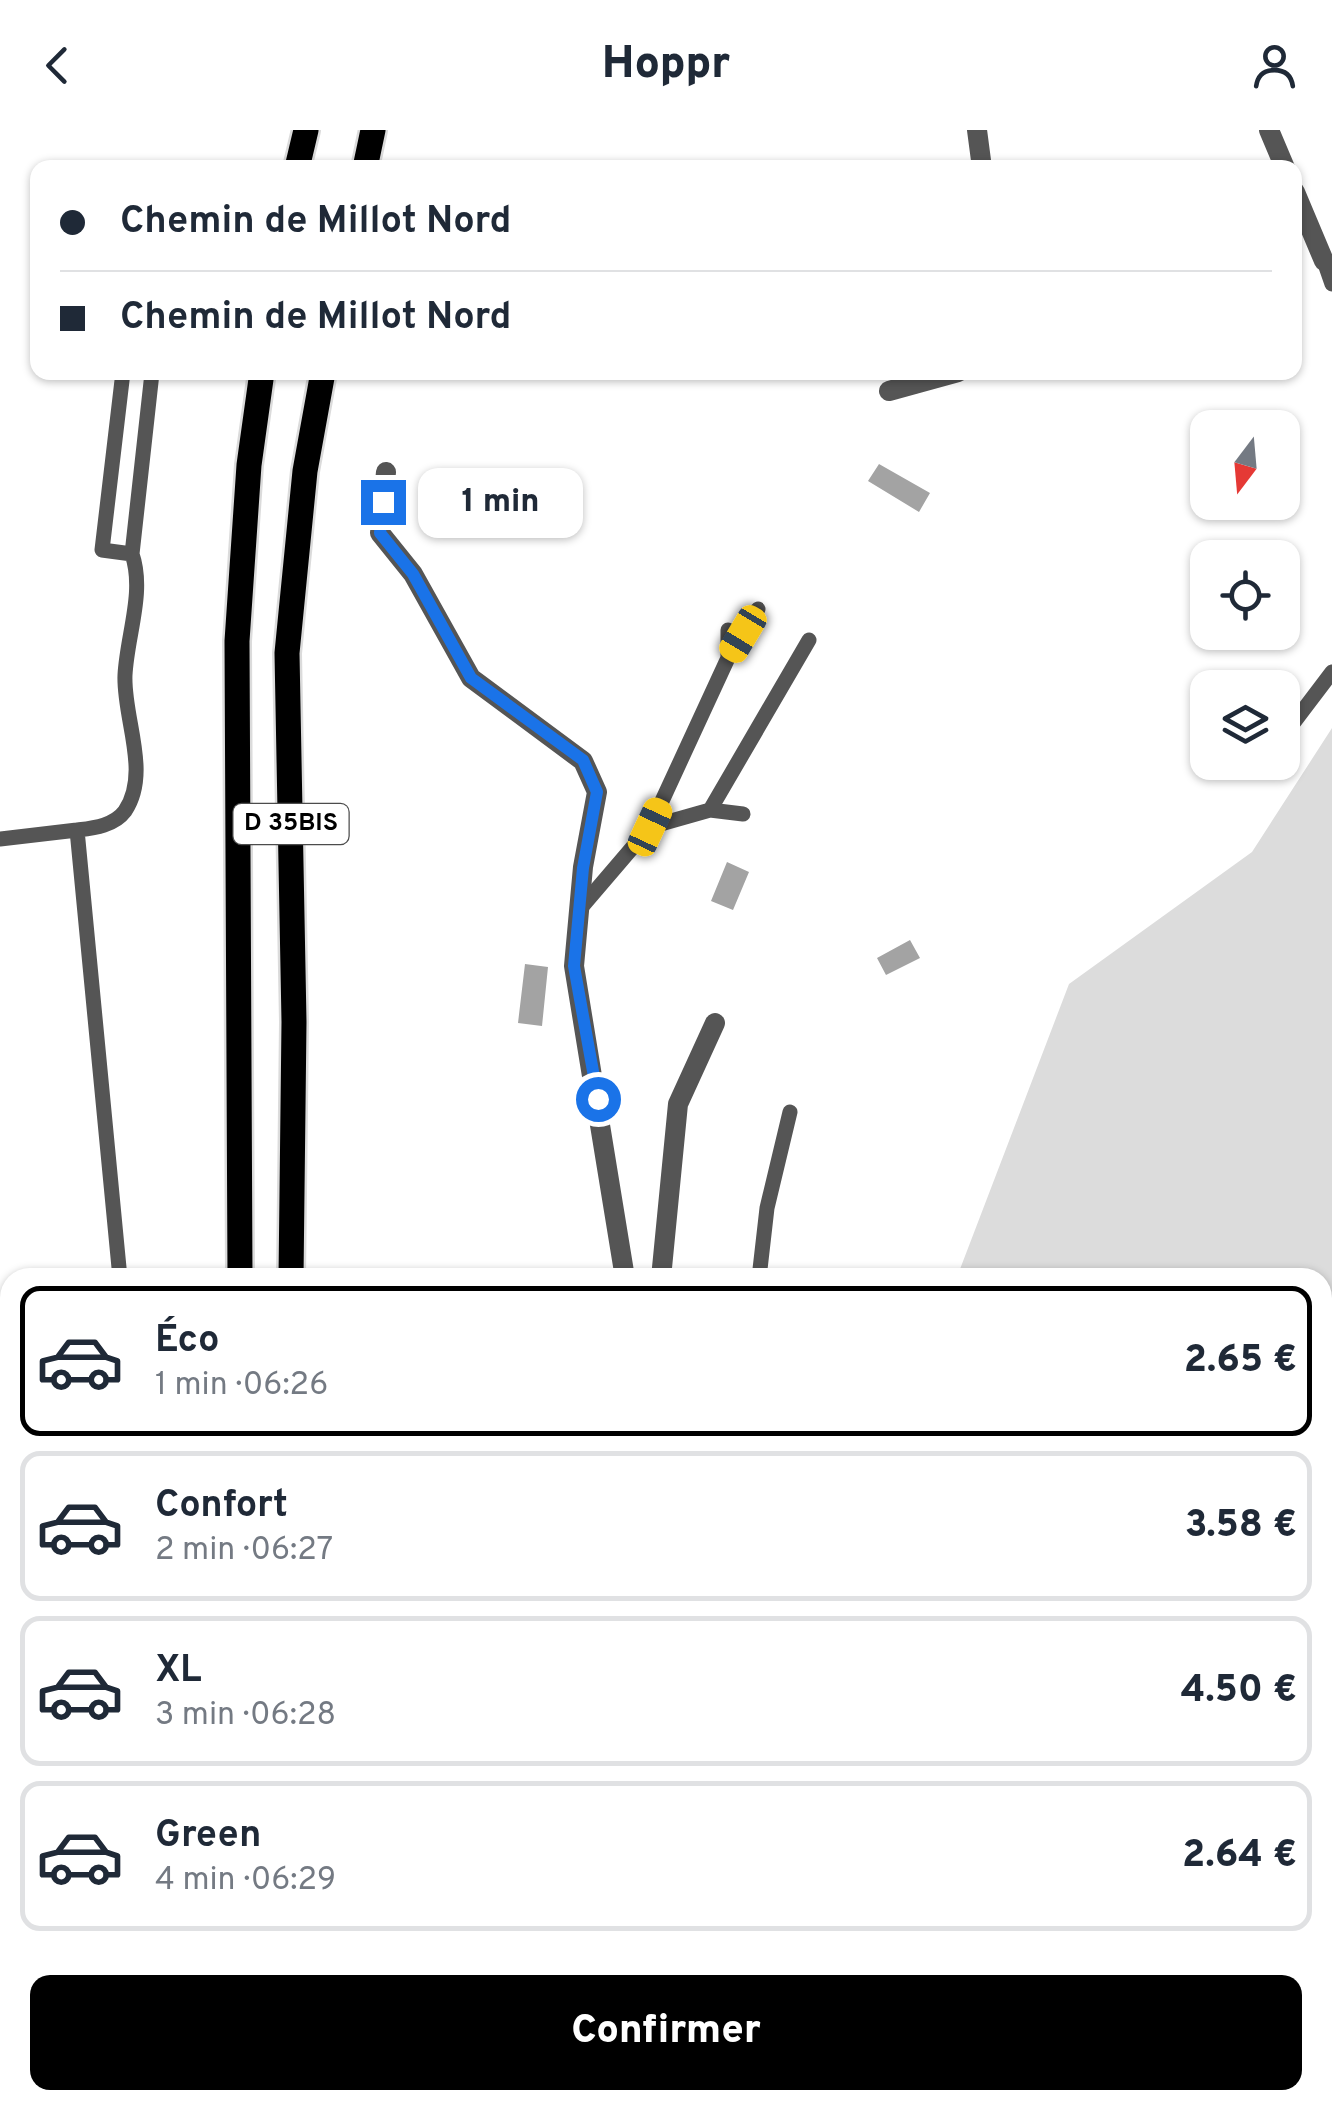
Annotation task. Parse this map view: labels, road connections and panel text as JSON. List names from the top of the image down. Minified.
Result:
{"streets":{"main road":["D 35BIS"]},"north":"bottom","page":{"header":"Hoppr","banner":["Chemin de Millot Nord","Chemin de Millot Nord"],"bubble":"1 min","list":[{"name":"Éco","note":"1 min · 06:26","value":"2.65 €"},{"name":"Confort","note":"2 min · 06:27","value":"3.58 €"},{"name":"XL","note":"3 min · 06:28","value":"4.50 €"},{"name":"Green","note":"4 min · 06:29","value":"2.64 €"}],"buttons":"Confirmer"}}
